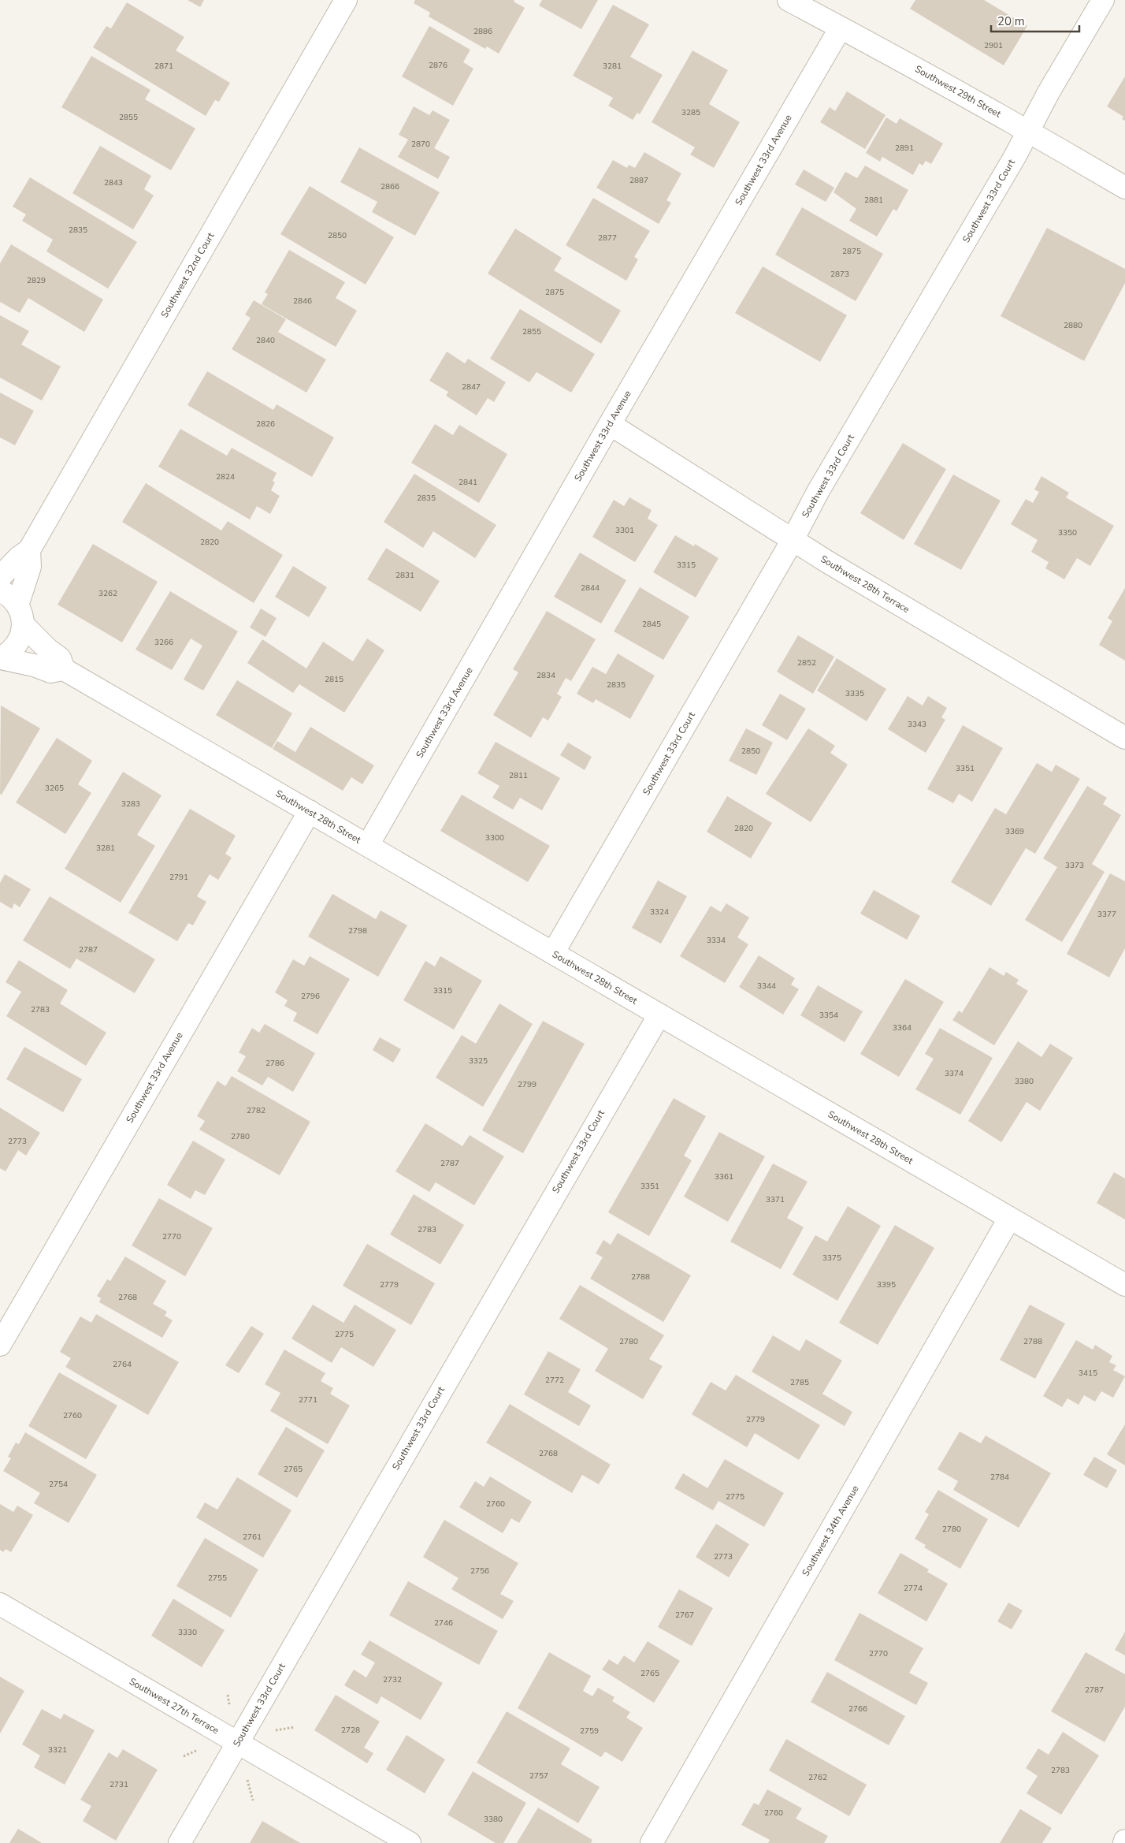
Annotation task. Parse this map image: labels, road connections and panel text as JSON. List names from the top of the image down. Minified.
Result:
{"streets":{"street":["Southwest 29th Street","Southwest 33rd Avenue","Southwest 33rd Court","Southwest 32nd Court","Southwest 28th Terrace","Southwest 28th Street","Southwest 34th Avenue","Southwest 27th Terrace"]},"crossings":[["Southwest 29th Street","Southwest 33rd Avenue"],["Southwest 29th Street","Southwest 33rd Court"],["Southwest 33rd Avenue","Southwest 28th Terrace"],["Southwest 33rd Avenue","Southwest 28th Street"],["Southwest 33rd Court","Southwest 28th Terrace"],["Southwest 33rd Court","Southwest 28th Street"],["Southwest 33rd Court","Southwest 27th Terrace"],["Southwest 28th Street","Southwest 34th Avenue"]],"house_numbers":["2886","2901","2876","2871","3281","3285","2855","2870","2891","2887","2843","2866","2881","2835","2850","2877","2875","2873","2829","2875","2846","2880","2855","2840","2847","2826","2824","2841","2835","3301","3350","2820","3315","2831","2844","3262","2845","3266","2852","2834","2815","2835","3335","3343","2850","3351","2811","3265","3283","2820","3369","3300","3281","3373","2791","3324","3377","2798","3334","2787","3344","3315","2796","2783","3354","3364","3325","2786","3374","3380","2799","2782","2780","2773","2787","3361","3351","3371","2783","2770","3375","2788","2779","3395","2768","2775","2780","2788","2764","3415","2772","2785","2771","2760","2779","2768","2765","2784","2754","2775","2760","2780","2761","2773","2756","2755","2774","2767","2746","3330","2770","2765","2732","2787","2766","2728","2759","3321","2783","2757","2762","2731","2760","3380"],"scale_bar":"20 m"}
